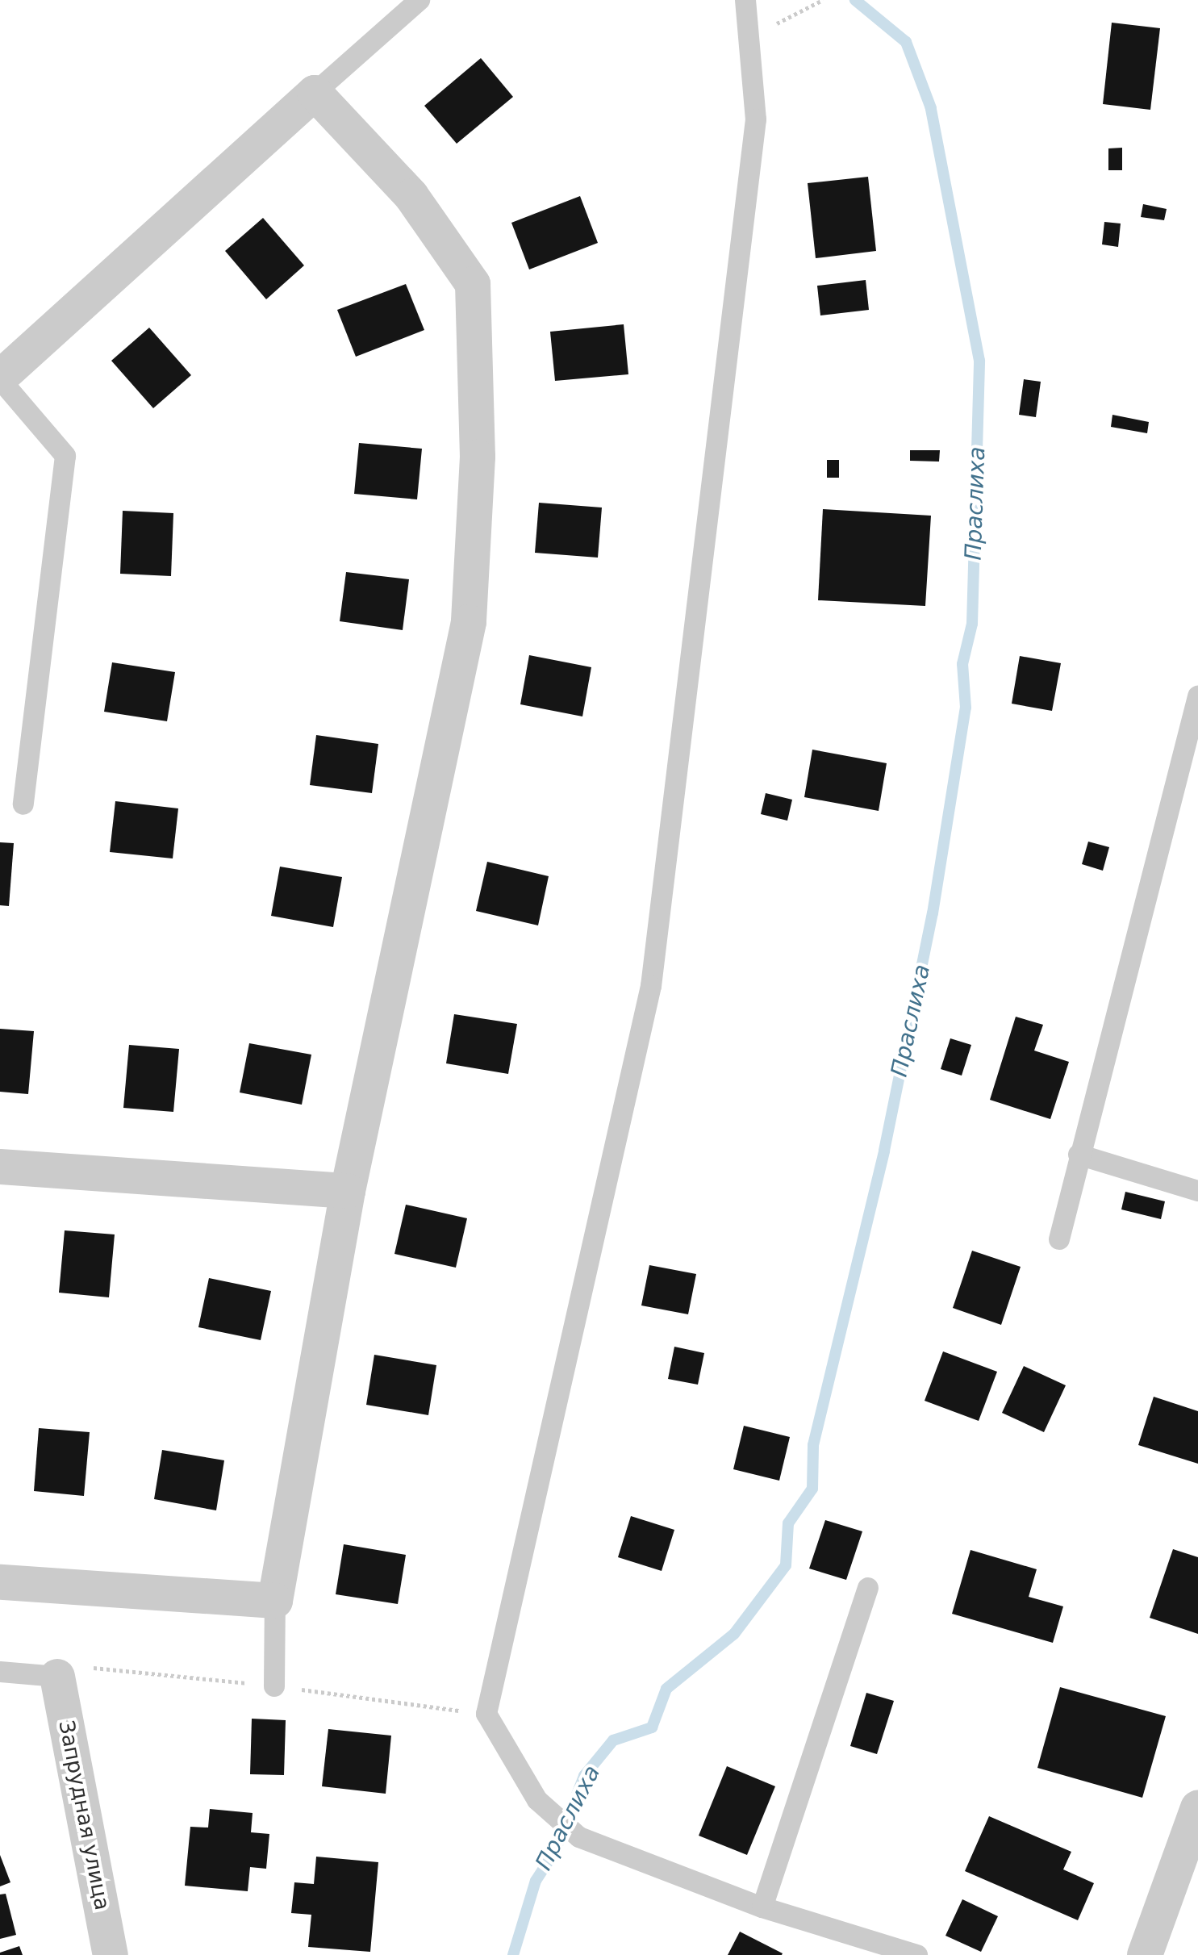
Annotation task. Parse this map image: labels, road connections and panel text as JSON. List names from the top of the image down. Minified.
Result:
{"streets":{"street":["Запрудная улица"]},"water":["Праслиха"]}
